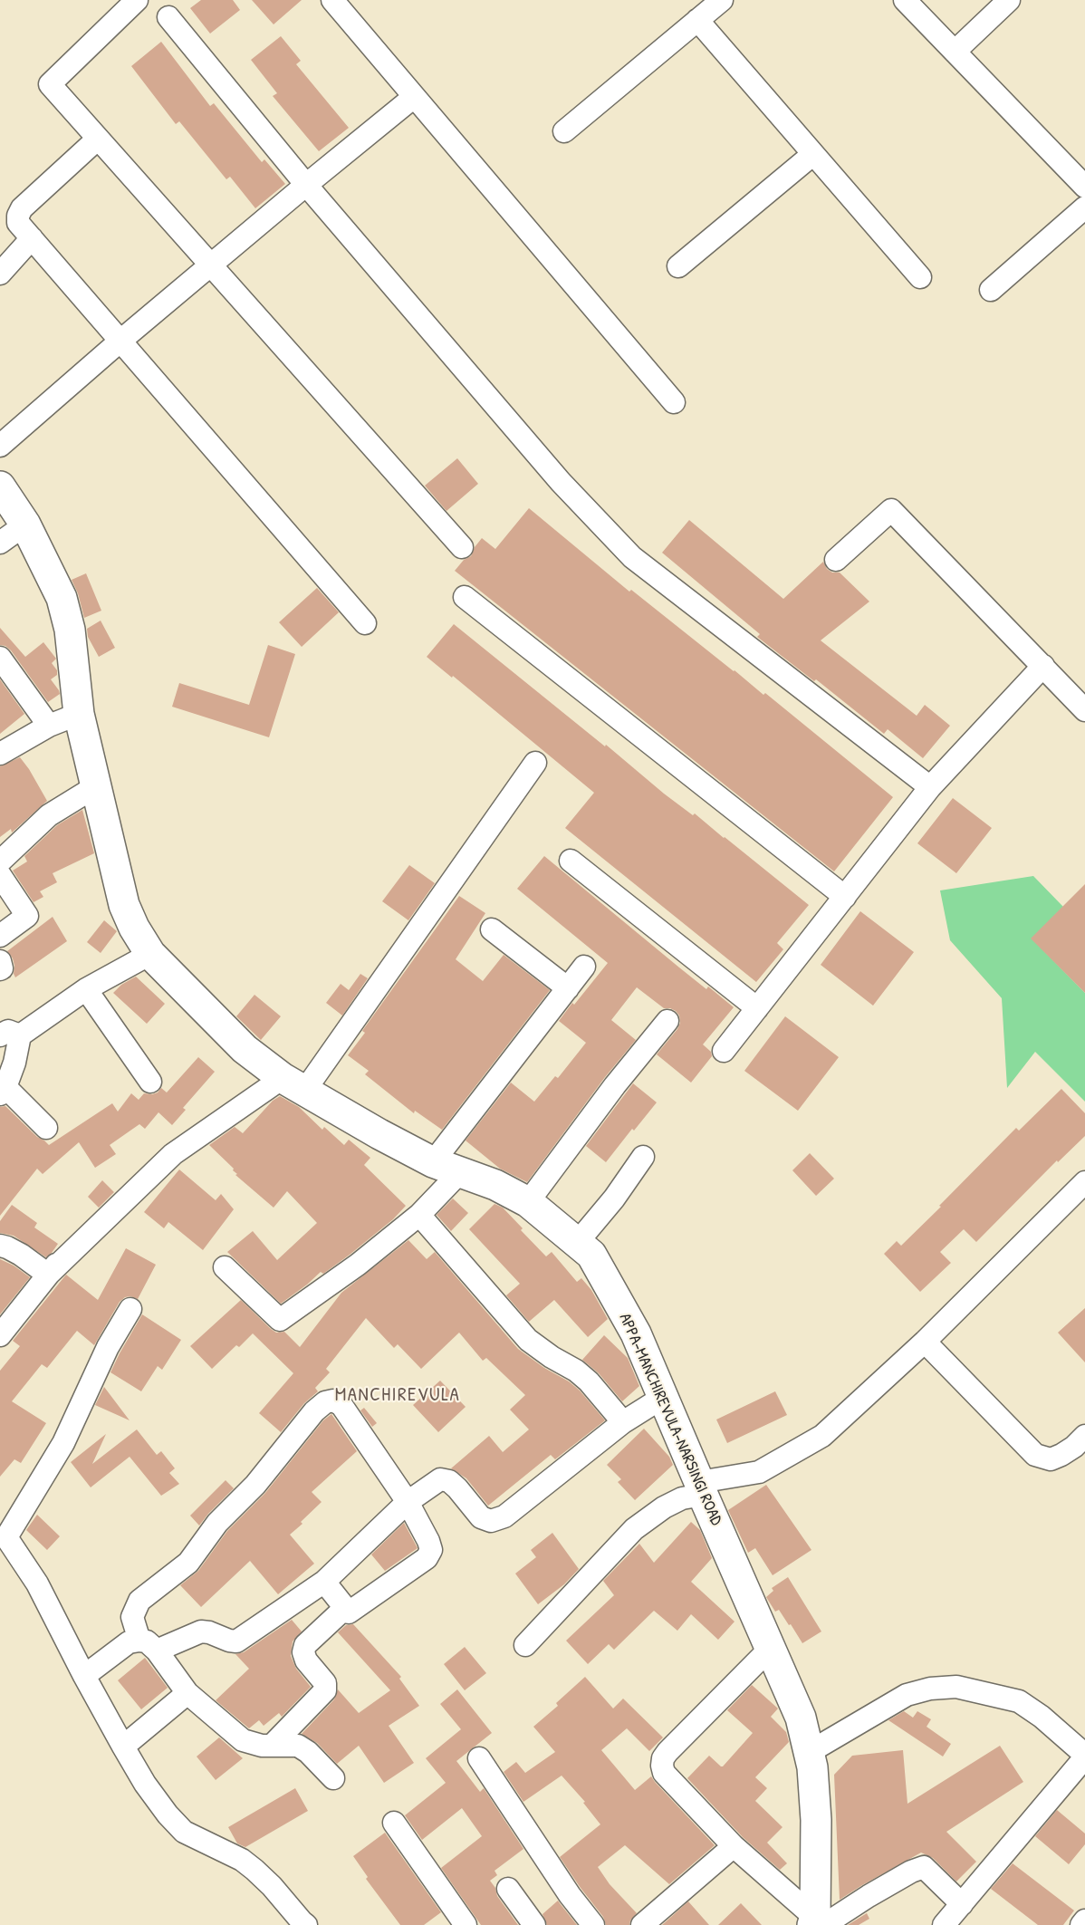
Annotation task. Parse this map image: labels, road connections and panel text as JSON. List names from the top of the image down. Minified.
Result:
{"streets":{"street":["APPA-MANCHIREVULA-NARSINGI ROAD"]},"districts":["MANCHIREVULA"]}
